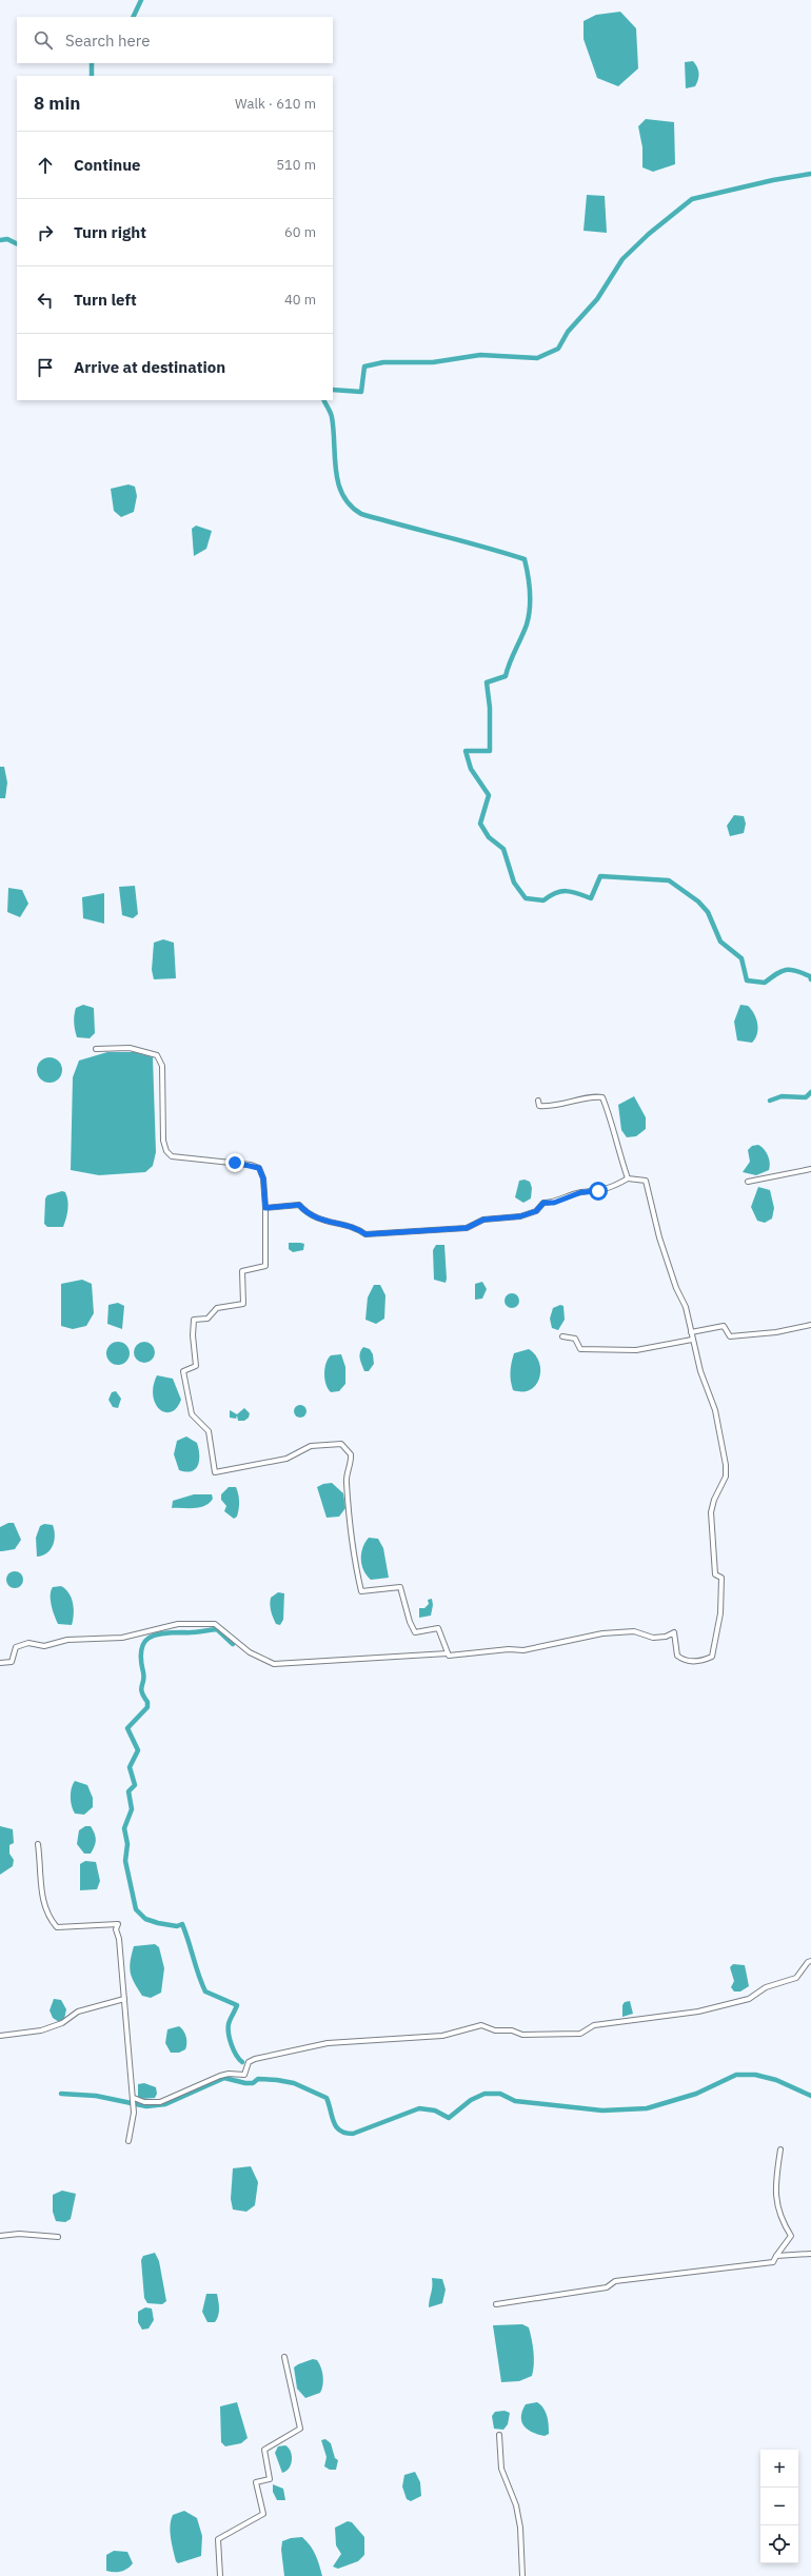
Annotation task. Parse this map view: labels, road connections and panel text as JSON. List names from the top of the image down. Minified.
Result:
{"page":{"search":"Search here","heading":["8 min","Walk · 610 m"],"list":[["Continue","510 m"],["Turn right","60 m"],["Turn left","40 m"],"Arrive at destination"],"map_buttons":["+","−"]}}
